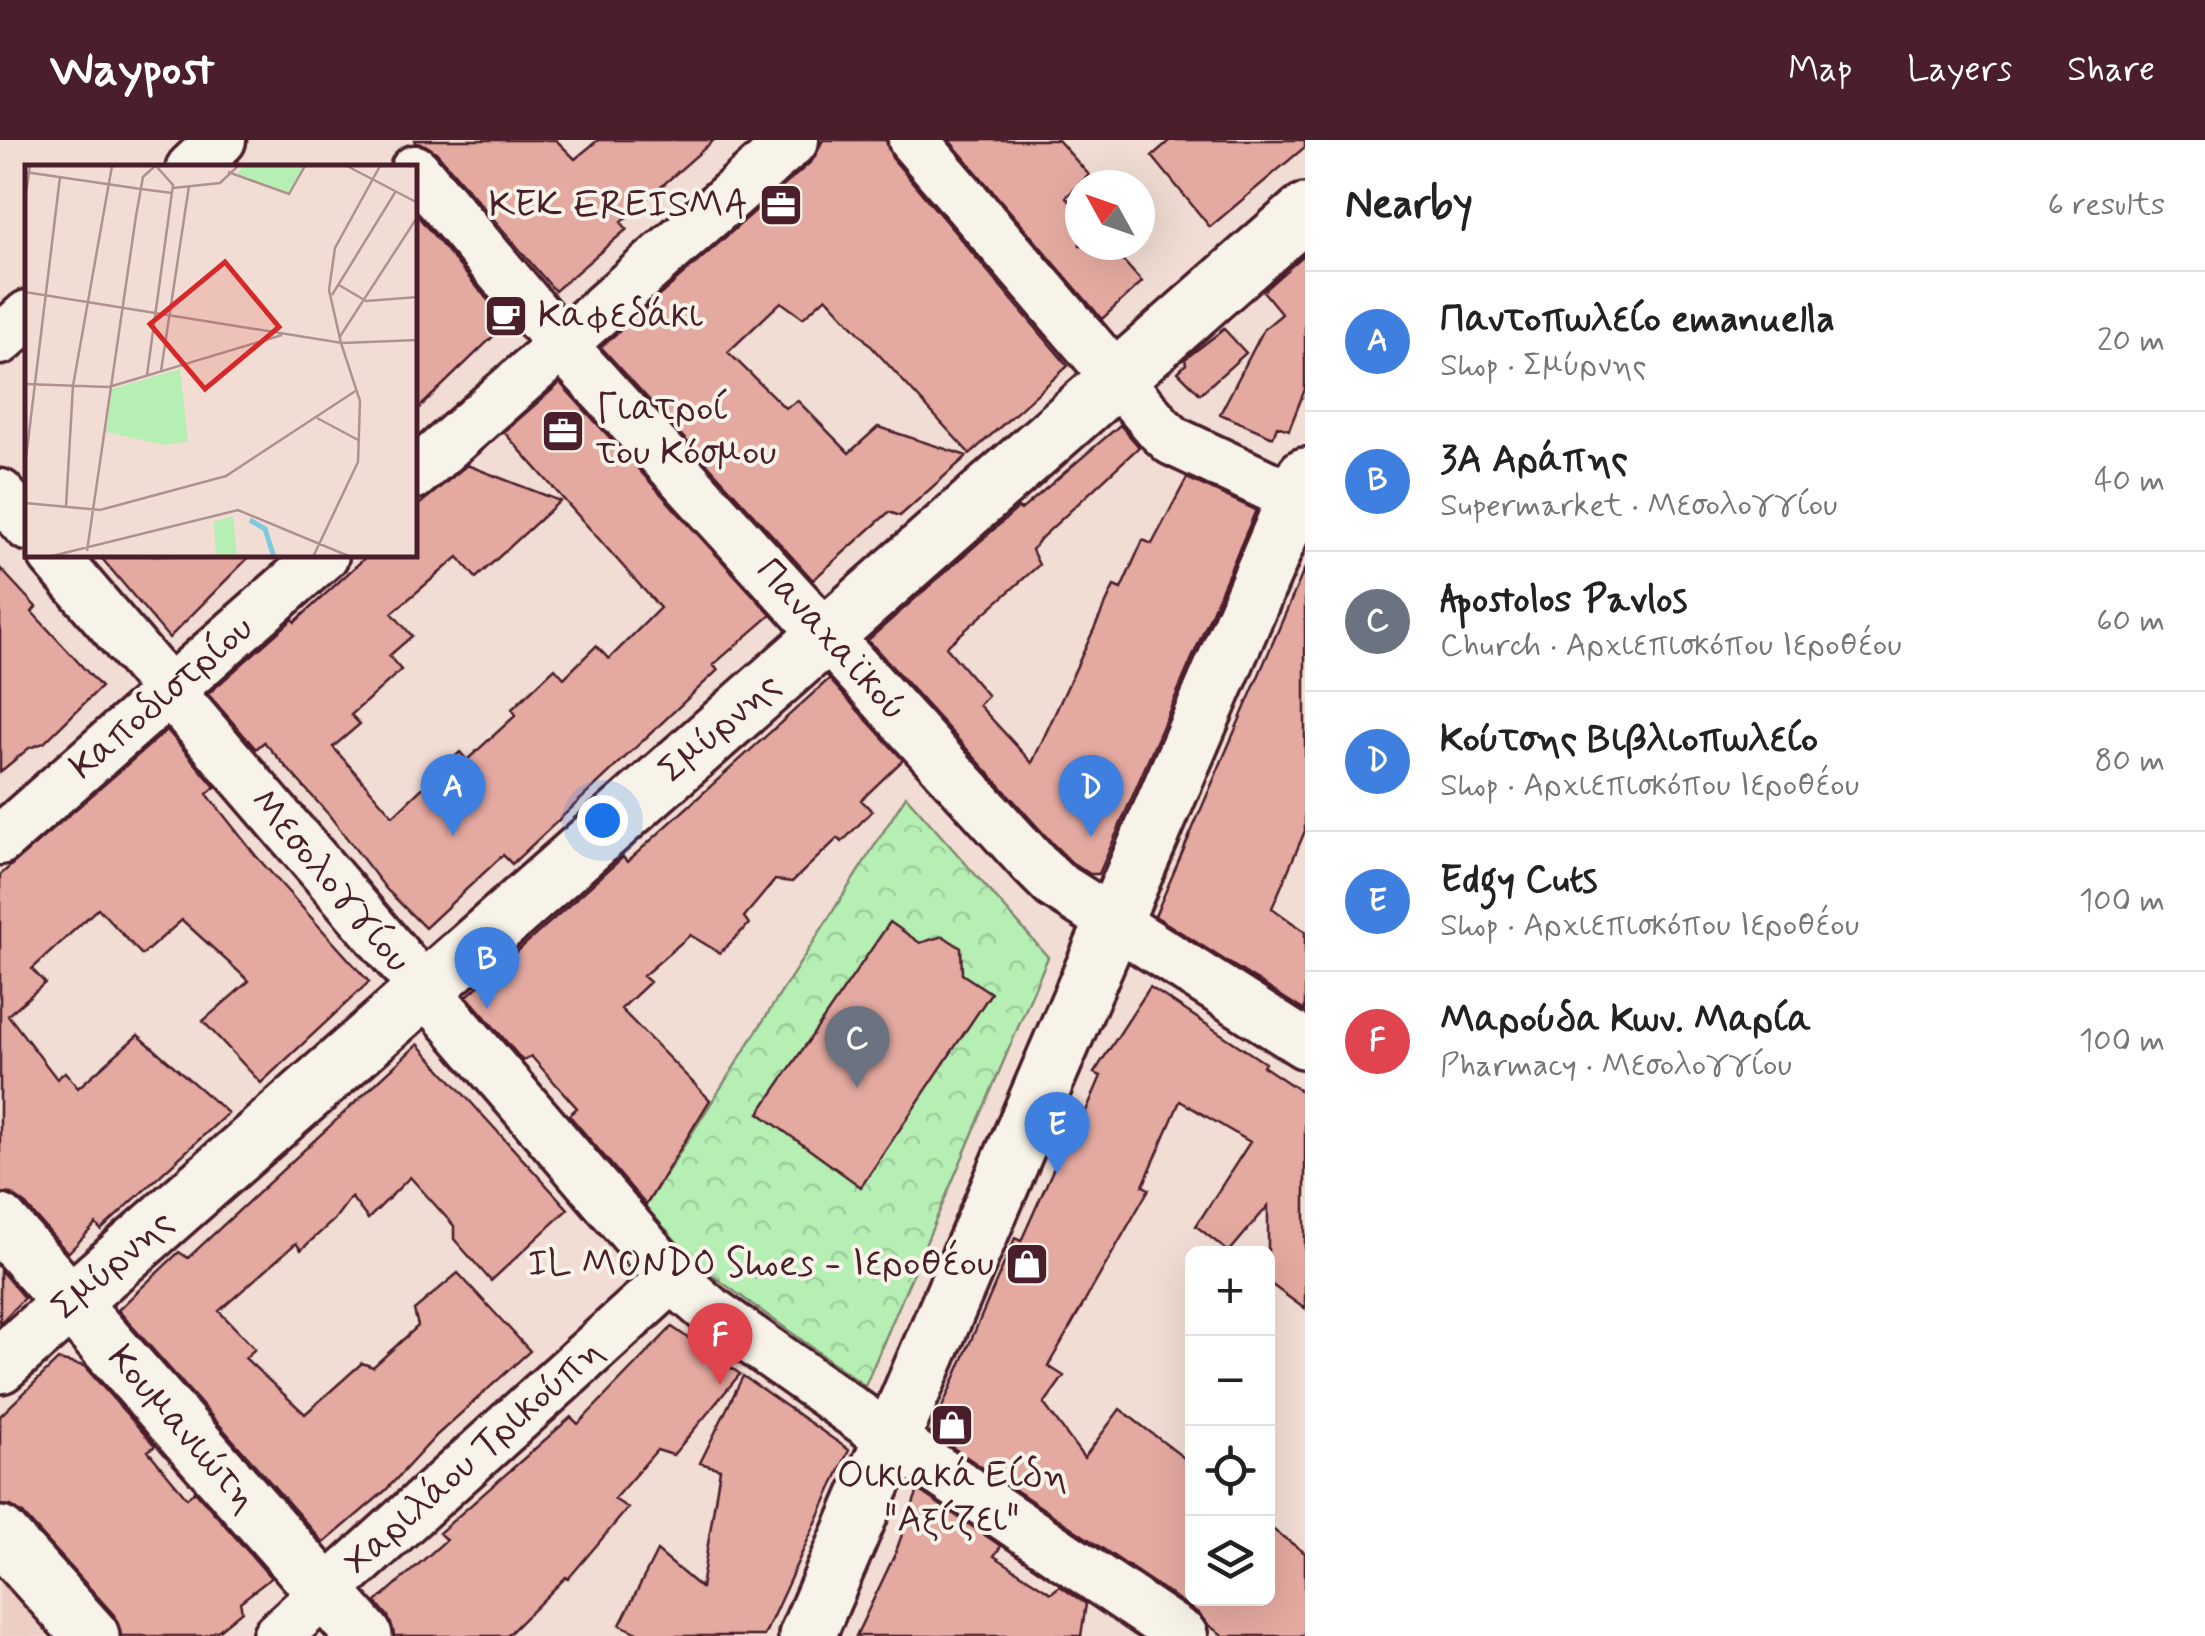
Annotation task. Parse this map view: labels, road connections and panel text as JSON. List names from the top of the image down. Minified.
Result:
{"streets":{"street":["Παναχαϊκού","Καποδιστρίου","Σμύρνης","Μεσολογγίου","Κουμανιώτη","Χαριλάου Τρικούπη"]},"crossings":[["Παναχαϊκού","Σμύρνης"],["Καποδιστρίου","Μεσολογγίου"],["Σμύρνης","Μεσολογγίου"],["Σμύρνης","Κουμανιώτη"],["Μεσολογγίου","Χαριλάου Τρικούπη"],["Κουμανιώτη","Χαριλάου Τρικούπη"]],"places":{"office":["KEK EREISMA","Γιατροί του Κόσμου"],"cafe":["Καφεδάκι"],"shop":["IL MONDO Shoes - Ιεροθέου","Οικιακά Είδη \"Αξίζει\""]},"north":"top left","page":{"header":"Waypost","nav":["Map","Layers","Share"],"heading":["Nearby","6 results"],"list":[{"mark":"A","name":"Παντοπωλείο emanuella","note":"Shop · Σμύρνης","value":"20 m"},{"mark":"B","name":"3Α Αράπης","note":"Supermarket · Μεσολογγίου","value":"40 m"},{"mark":"C","name":"Apostolos Pavlos","note":"Church · Αρχιεπισκόπου Ιεροθέου","value":"60 m"},{"mark":"D","name":"Κούτσης Βιβλιοπωλείο","note":"Shop · Αρχιεπισκόπου Ιεροθέου","value":"80 m"},{"mark":"E","name":"Edgy Cuts","note":"Shop · Αρχιεπισκόπου Ιεροθέου","value":"100 m"},{"mark":"F","name":"Μαρούδα Κων. Μαρία","note":"Pharmacy · Μεσολογγίου","value":"100 m"}],"pins":["A","D","B","C","E","F"],"map_buttons":["+","−"]}}
